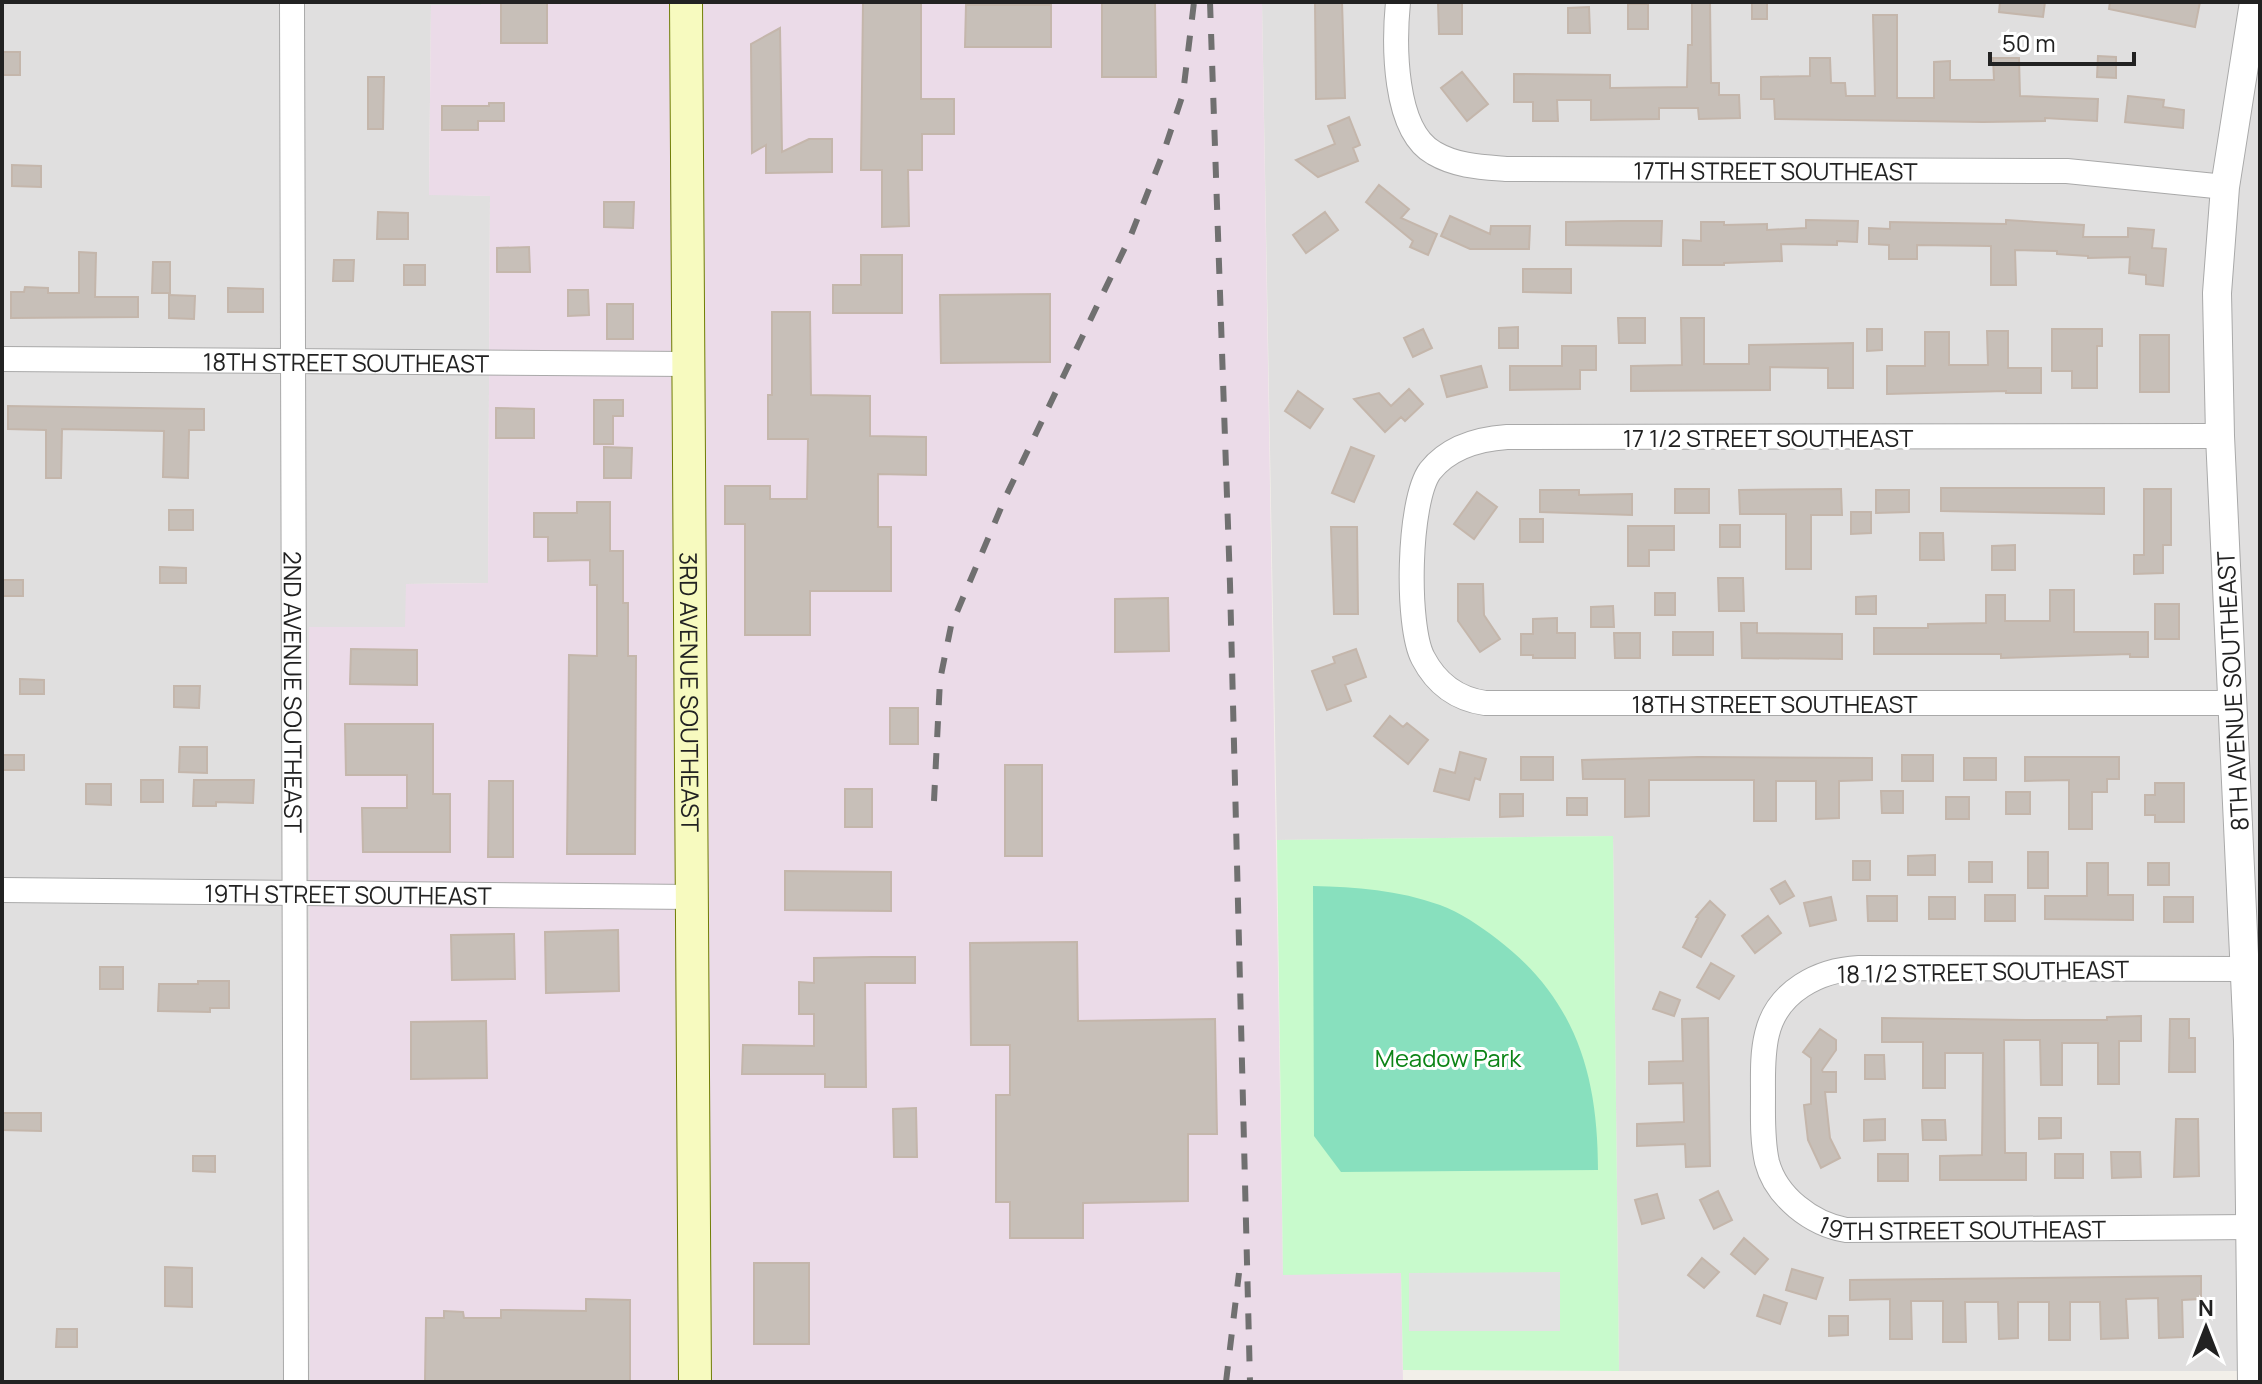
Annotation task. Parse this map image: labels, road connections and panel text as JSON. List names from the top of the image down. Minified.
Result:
{"streets":{"main road":["3RD AVENUE SOUTHEAST"],"street":["17TH STREET SOUTHEAST","18TH STREET SOUTHEAST","17 1/2 STREET SOUTHEAST","8TH AVENUE SOUTHEAST","2ND AVENUE SOUTHEAST","19TH STREET SOUTHEAST","18 1/2 STREET SOUTHEAST"]},"crossings":[["17TH STREET SOUTHEAST","8TH AVENUE SOUTHEAST"],["18TH STREET SOUTHEAST","17 1/2 STREET SOUTHEAST"],["18TH STREET SOUTHEAST","8TH AVENUE SOUTHEAST"],["18TH STREET SOUTHEAST","2ND AVENUE SOUTHEAST"],["18TH STREET SOUTHEAST","3RD AVENUE SOUTHEAST"],["17 1/2 STREET SOUTHEAST","8TH AVENUE SOUTHEAST"],["8TH AVENUE SOUTHEAST","19TH STREET SOUTHEAST"],["8TH AVENUE SOUTHEAST","18 1/2 STREET SOUTHEAST"],["2ND AVENUE SOUTHEAST","19TH STREET SOUTHEAST"],["3RD AVENUE SOUTHEAST","19TH STREET SOUTHEAST"],["19TH STREET SOUTHEAST","18 1/2 STREET SOUTHEAST"]],"parks":["Meadow Park"],"scale_bar":"50 m","north":"top"}
